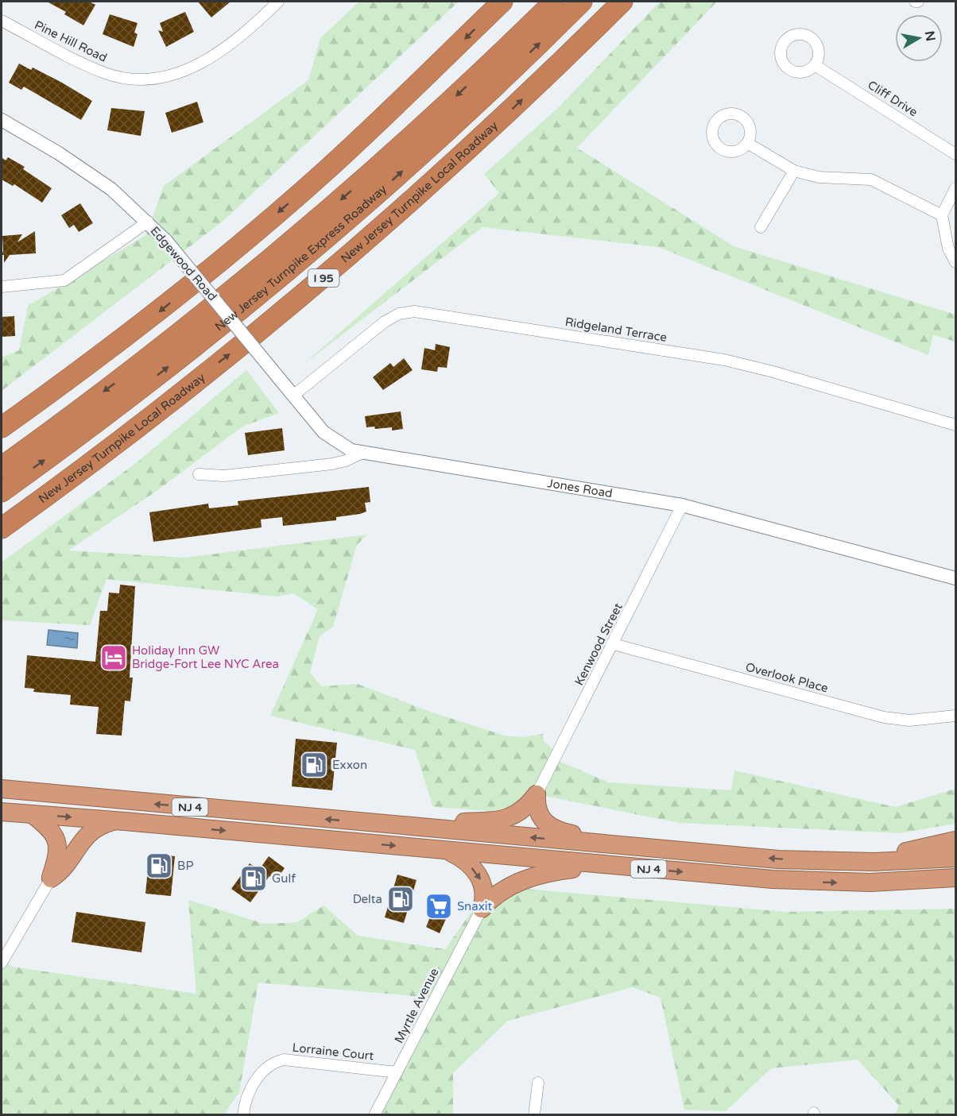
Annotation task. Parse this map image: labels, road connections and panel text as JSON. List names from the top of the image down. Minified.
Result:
{"streets":{"highway":["New Jersey Turnpike Local Roadway","New Jersey Turnpike Express Roadway","I 95","NJ 4"],"street":["Pine Hill Road","Cliff Drive","Edgewood Road","Ridgeland Terrace","Jones Road","Kenwood Street","Overlook Place","Myrtle Avenue","Lorraine Court"]},"crossings":[["Edgewood Road","Ridgeland Terrace"],["Edgewood Road","Jones Road"],["Jones Road","Kenwood Street"],["Kenwood Street","Overlook Place"],["Myrtle Avenue","Lorraine Court"]],"places":{"hotel":["Holiday Inn GW Bridge-Fort Lee NYC Area"],"fuel station":["Exxon","BP","Gulf","Delta"],"supermarket":["Snaxit"]},"north":"right"}
